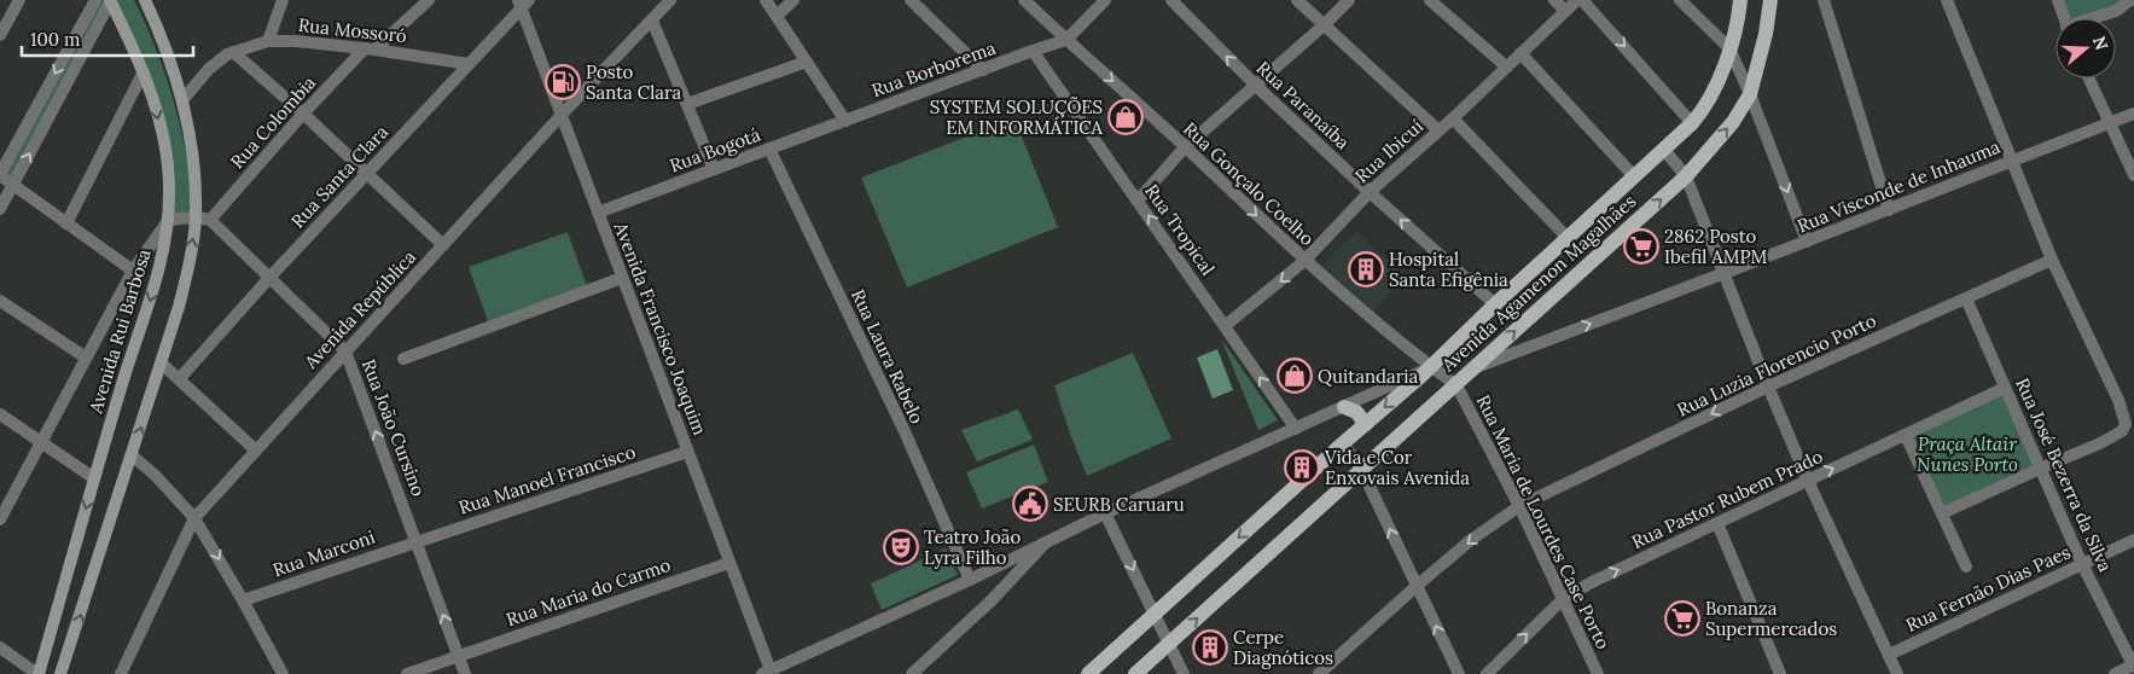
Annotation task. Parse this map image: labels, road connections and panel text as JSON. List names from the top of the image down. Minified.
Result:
{"streets":{"main road":["Avenida Agamenon Magalhães","Avenida Rui Barbosa"],"street":["Rua Mossoró","Rua Borborema","Rua Paranaíba","Rua Colombia","Rua Bogotá","Rua Ibicuí","Rua Santa Clara","Rua Gonçalo Coelho","Rua Visconde de Inhauma","Rua Tropical","Avenida República","Avenida Francisco Joaquim","Rua Laura Rabelo","Rua Luzia Florencio Porto","Rua João Cursino","Rua José Bezerra da Silva","Rua Manoel Francisco","Rua Pastor Rubem Prado","Rua Maria de Lourdes Case Porto","Rua Marconi","Rua Fernão Dias Paes","Rua Maria do Carmo"]},"crossings":[["Rua Mossoró","Rua Colombia"],["Rua Mossoró","Rua Santa Clara"],["Rua Borborema","Rua Bogotá"],["Rua Borborema","Rua Gonçalo Coelho"],["Rua Borborema","Rua Tropical"],["Rua Paranaíba","Rua Ibicuí"],["Rua Paranaíba","Avenida Agamenon Magalhães"],["Rua Colombia","Rua João Cursino"],["Rua Bogotá","Avenida Francisco Joaquim"],["Rua Bogotá","Rua Laura Rabelo"],["Rua Ibicuí","Rua Gonçalo Coelho"],["Rua Ibicuí","Rua Tropical"],["Rua Santa Clara","Avenida Francisco Joaquim"],["Rua Santa Clara","Rua João Cursino"],["Rua Gonçalo Coelho","Avenida Agamenon Magalhães"],["Rua Gonçalo Coelho","Rua Maria de Lourdes Case Porto"],["Rua Visconde de Inhauma","Avenida Agamenon Magalhães"],["Avenida Agamenon Magalhães","Rua Maria de Lourdes Case Porto"],["Avenida República","Avenida Francisco Joaquim"],["Avenida República","Rua João Cursino"],["Avenida Francisco Joaquim","Rua Manoel Francisco"],["Avenida Francisco Joaquim","Rua Maria do Carmo"],["Rua Luzia Florencio Porto","Rua José Bezerra da Silva"],["Rua Luzia Florencio Porto","Rua Maria de Lourdes Case Porto"],["Rua João Cursino","Rua Manoel Francisco"],["Rua João Cursino","Rua Marconi"],["Rua João Cursino","Rua Maria do Carmo"],["Rua José Bezerra da Silva","Rua Pastor Rubem Prado"],["Rua José Bezerra da Silva","Rua Fernão Dias Paes"],["Rua Manoel Francisco","Rua Marconi"],["Rua Pastor Rubem Prado","Rua Maria de Lourdes Case Porto"]],"one_way":["Rua Gonçalo Coelho","Rua Visconde de Inhauma","Rua Tropical","Rua Luzia Florencio Porto","Rua João Cursino","Rua Pastor Rubem Prado"],"parks":["Praça Altair Nunes Porto"],"places":{"fuel station":["Posto Santa Clara"],"shop":["SYSTEM SOLUÇÕES EM INFORMÁTICA","Quitandaria"],"supermarket":["2862 Posto Ibefil AMPM","Bonanza Supermercados"],"building":["Hospital Santa Efigênia","Vida e Cor Enxovais Avenida","Cerpe Diagnóticos"],"public building":["SEURB Caruaru"],"theatre":["Teatro João Lyra Filho"]},"scale_bar":"100 m","north":"right"}
